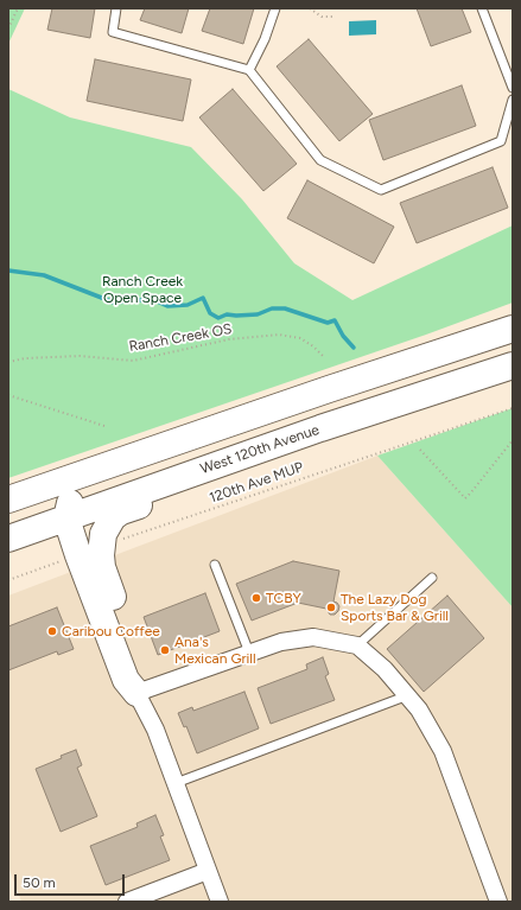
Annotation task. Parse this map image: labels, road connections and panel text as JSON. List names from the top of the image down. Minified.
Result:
{"streets":{"main road":["West 120th Avenue"],"path":["Ranch Creek OS","120th Ave MUP"]},"parks":["Ranch Creek Open Space"],"places":["TCBY","The Lazy Dog Sports Bar & Grill","Caribou Coffee","Ana's Mexican Grill"],"scale_bar":"50 m"}
